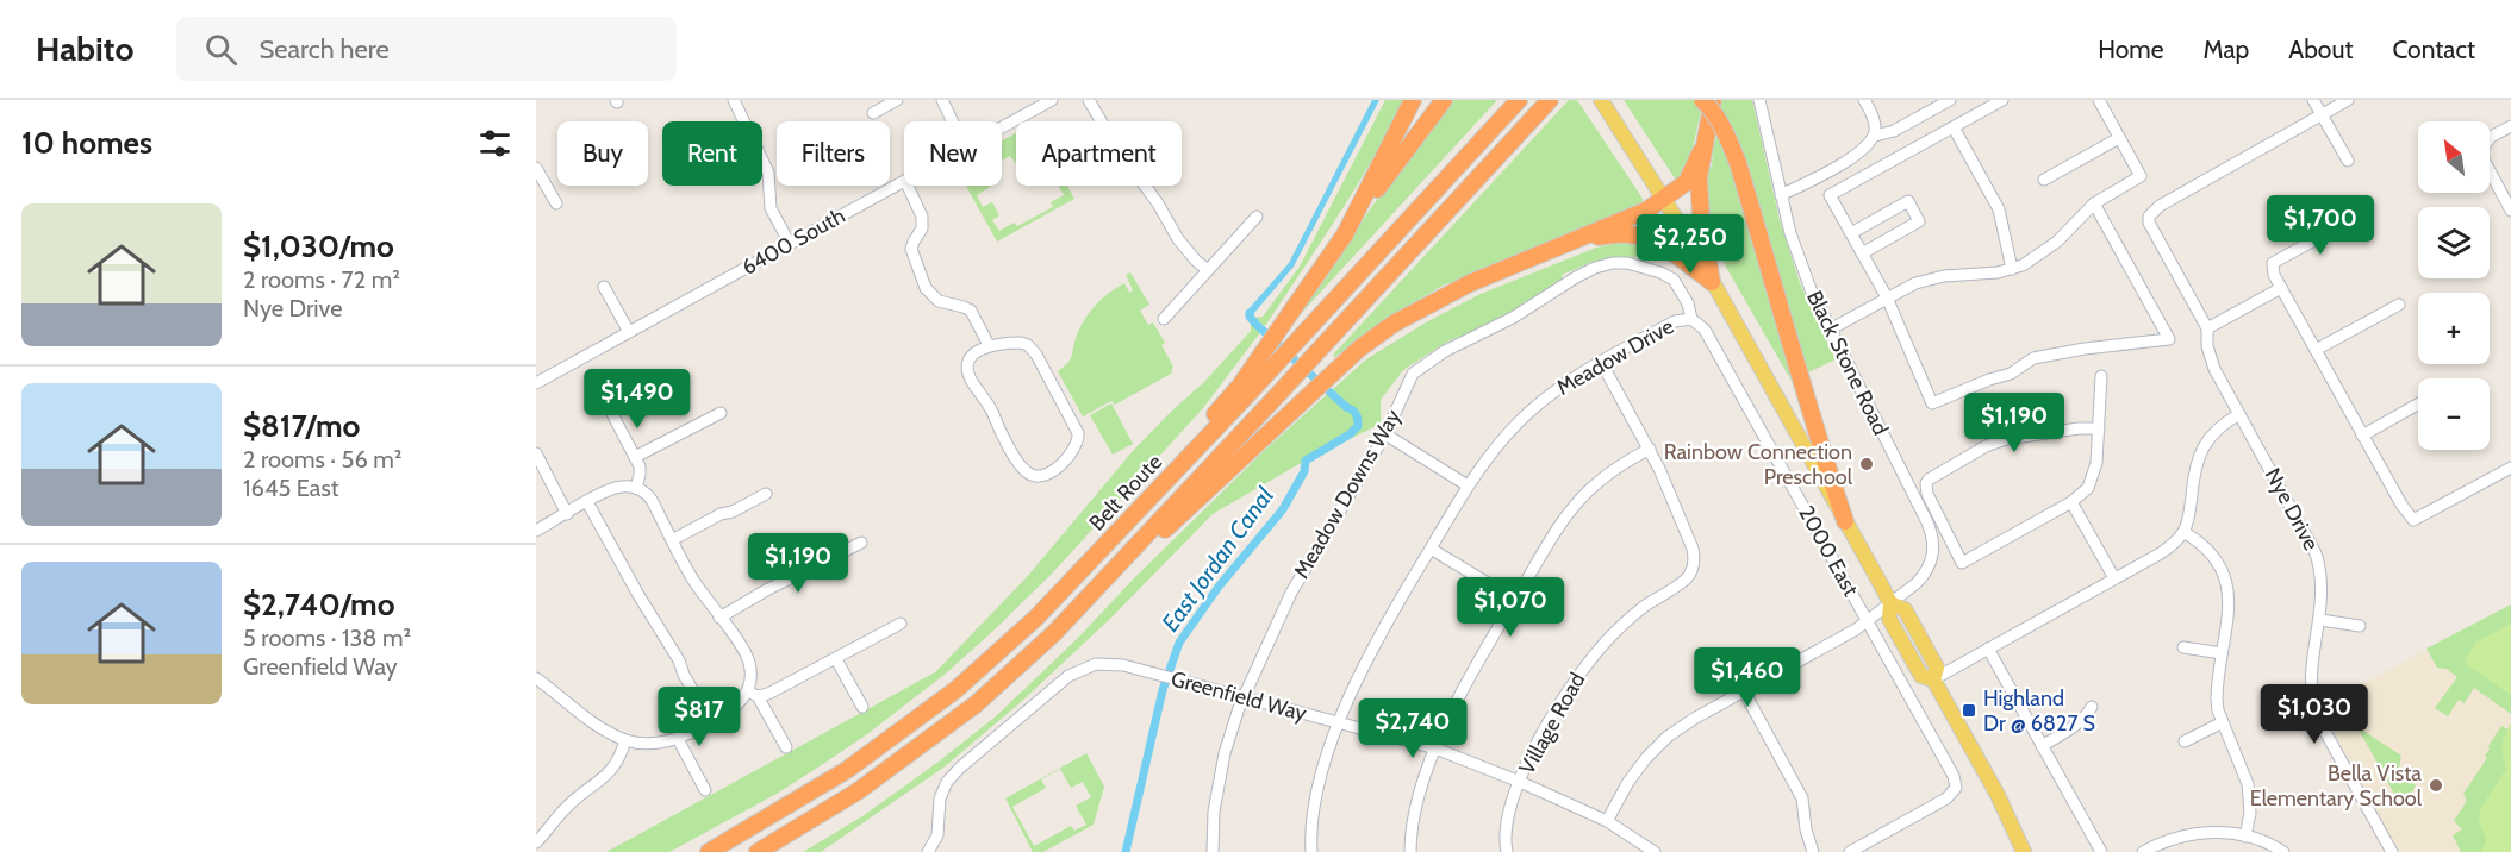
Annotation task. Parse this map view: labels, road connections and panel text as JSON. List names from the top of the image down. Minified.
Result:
{"streets":{"highway":["Belt Route"],"street":["6400 South","Meadow Drive","Black Stone Road","Meadow Downs Way","Nye Drive","2000 East","Greenfield Way","Village Road"]},"crossings":[["Meadow Drive","Meadow Downs Way"],["Meadow Drive","2000 East"],["Meadow Drive","Greenfield Way"],["Meadow Drive","Village Road"],["Black Stone Road","2000 East"],["Black Stone Road","Greenfield Way"],["Meadow Downs Way","2000 East"],["Meadow Downs Way","Greenfield Way"],["Greenfield Way","Village Road"]],"water":["East Jordan Canal"],"places":{"other":["Rainbow Connection Preschool","Bella Vista Elementary School"],"transit":["Highland Dr @ 6827 S"]},"north":"top left","page":{"header":"Habito","search":"Search here","nav":["Home","Map","About","Contact"],"heading":"10 homes","map_buttons":["+","−"],"chip":["Buy","Rent","Filters","New","Apartment"],"list":[{"name":"$1,030/mo","note":"2 rooms · 72 m² · Nye Drive"},{"name":"$817/mo","note":"2 rooms · 56 m² · 1645 East"},{"name":"$2,740/mo","note":"5 rooms · 138 m² · Greenfield Way"}],"price":["$1,700","$2,250","$1,490","$1,190","$1,190","$1,070","$1,460","$1,030","$817","$2,740"]}}
